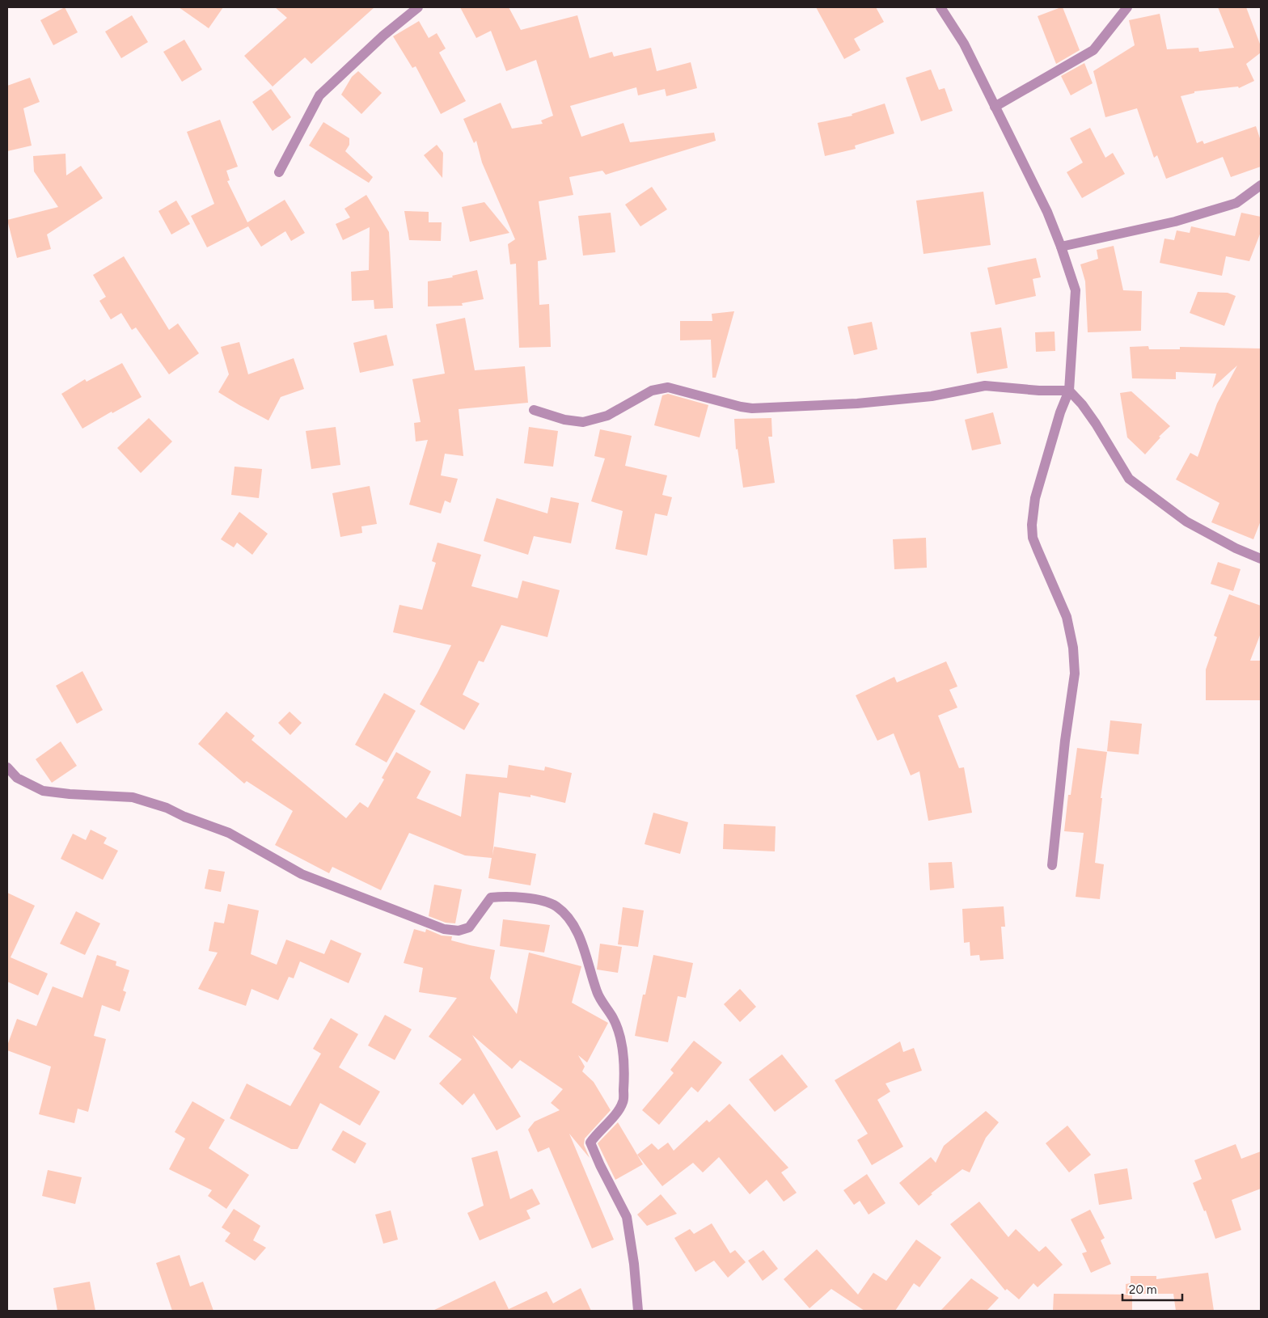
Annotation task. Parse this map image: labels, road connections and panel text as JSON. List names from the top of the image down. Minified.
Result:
{"scale_bar":"20 m"}
